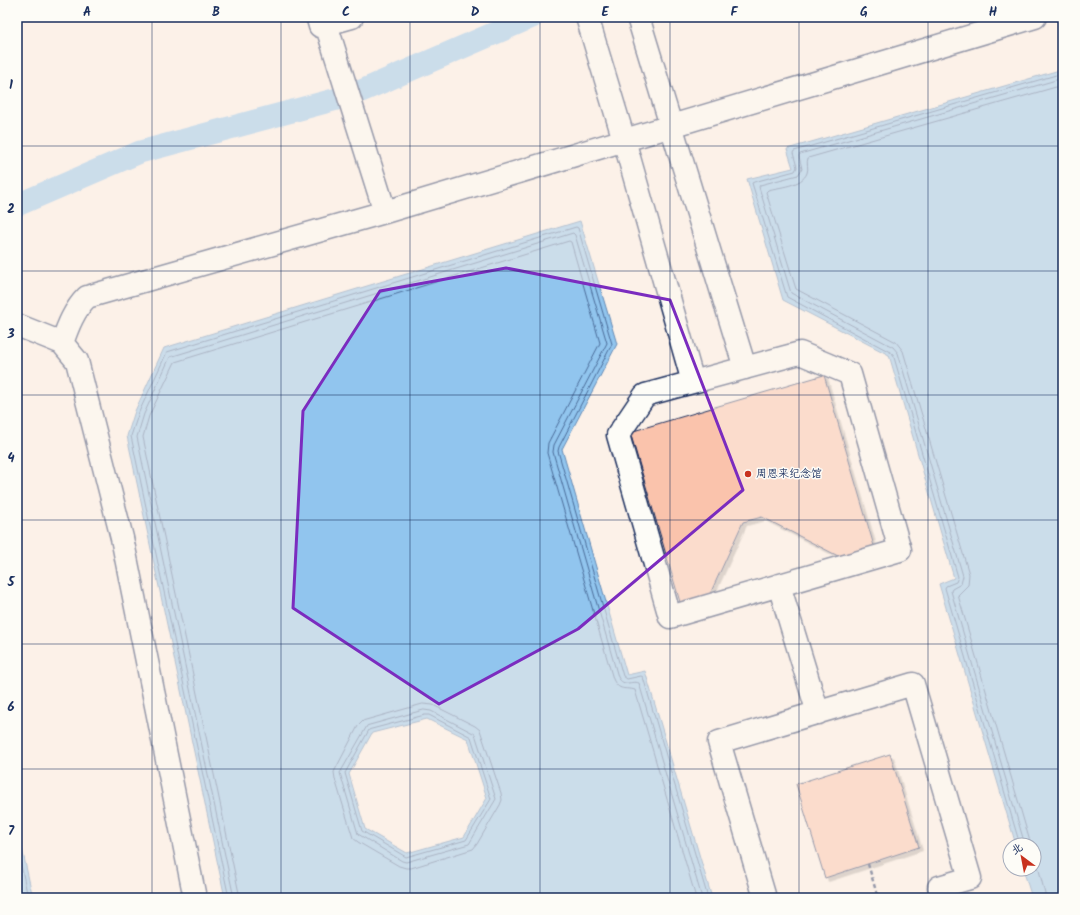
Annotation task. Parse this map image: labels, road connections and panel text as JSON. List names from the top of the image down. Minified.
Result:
{"places":["周恩来纪念馆"],"north":"top left","grid":{"columns":["A","B","C","D","E","F","G","H"],"rows":["1","2","3","4","5","6","7"]}}
